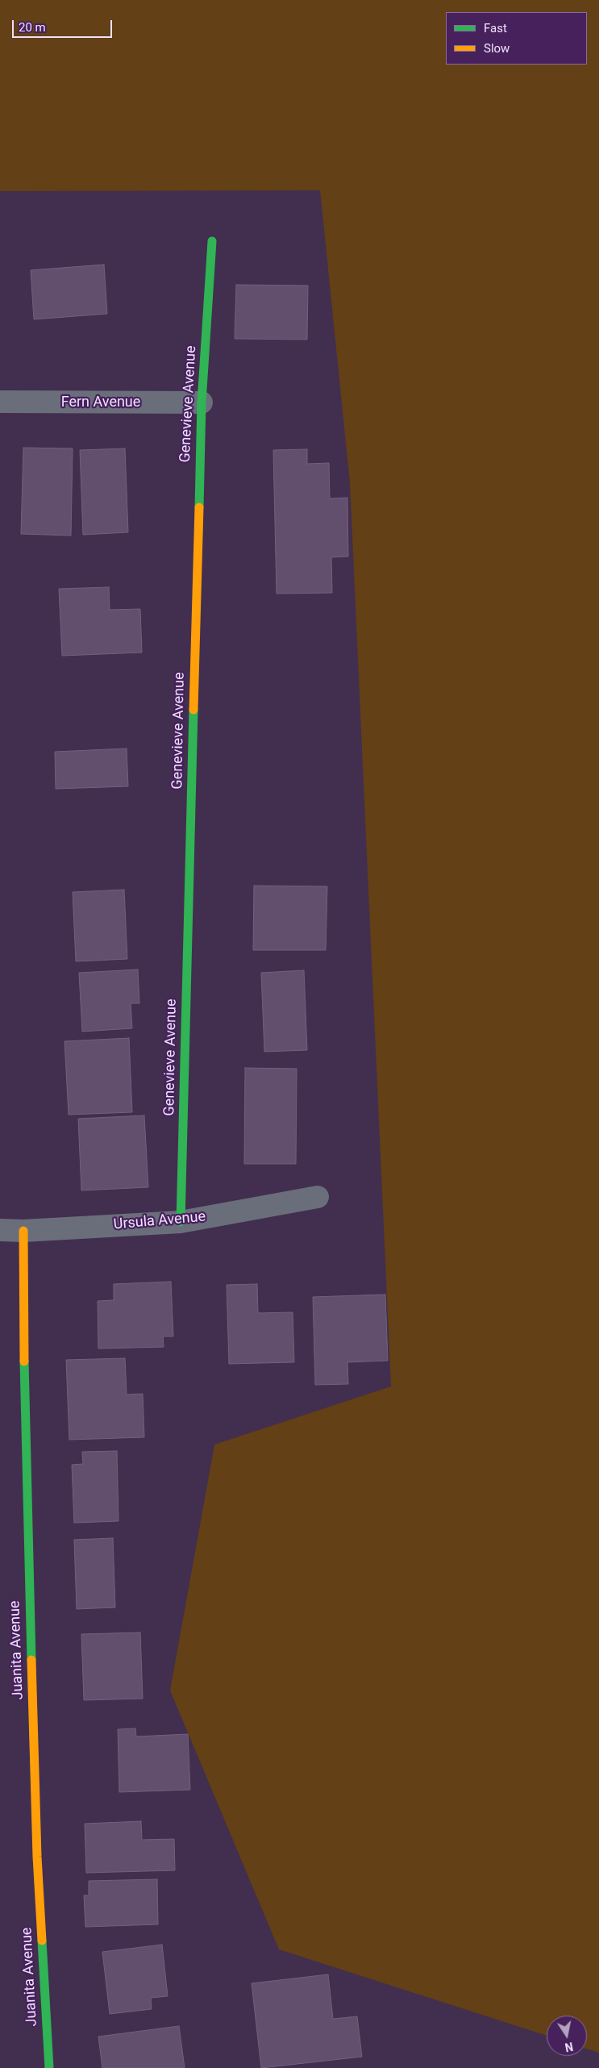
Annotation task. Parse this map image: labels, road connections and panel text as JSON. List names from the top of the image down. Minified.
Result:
{"streets":{"street":["Fern Avenue","Genevieve Avenue","Ursula Avenue","Juanita Avenue"]},"crossings":[["Fern Avenue","Genevieve Avenue"],["Genevieve Avenue","Ursula Avenue"],["Ursula Avenue","Juanita Avenue"]],"legend":["Fast","Slow"],"scale_bar":"20 m","north":"bottom"}
